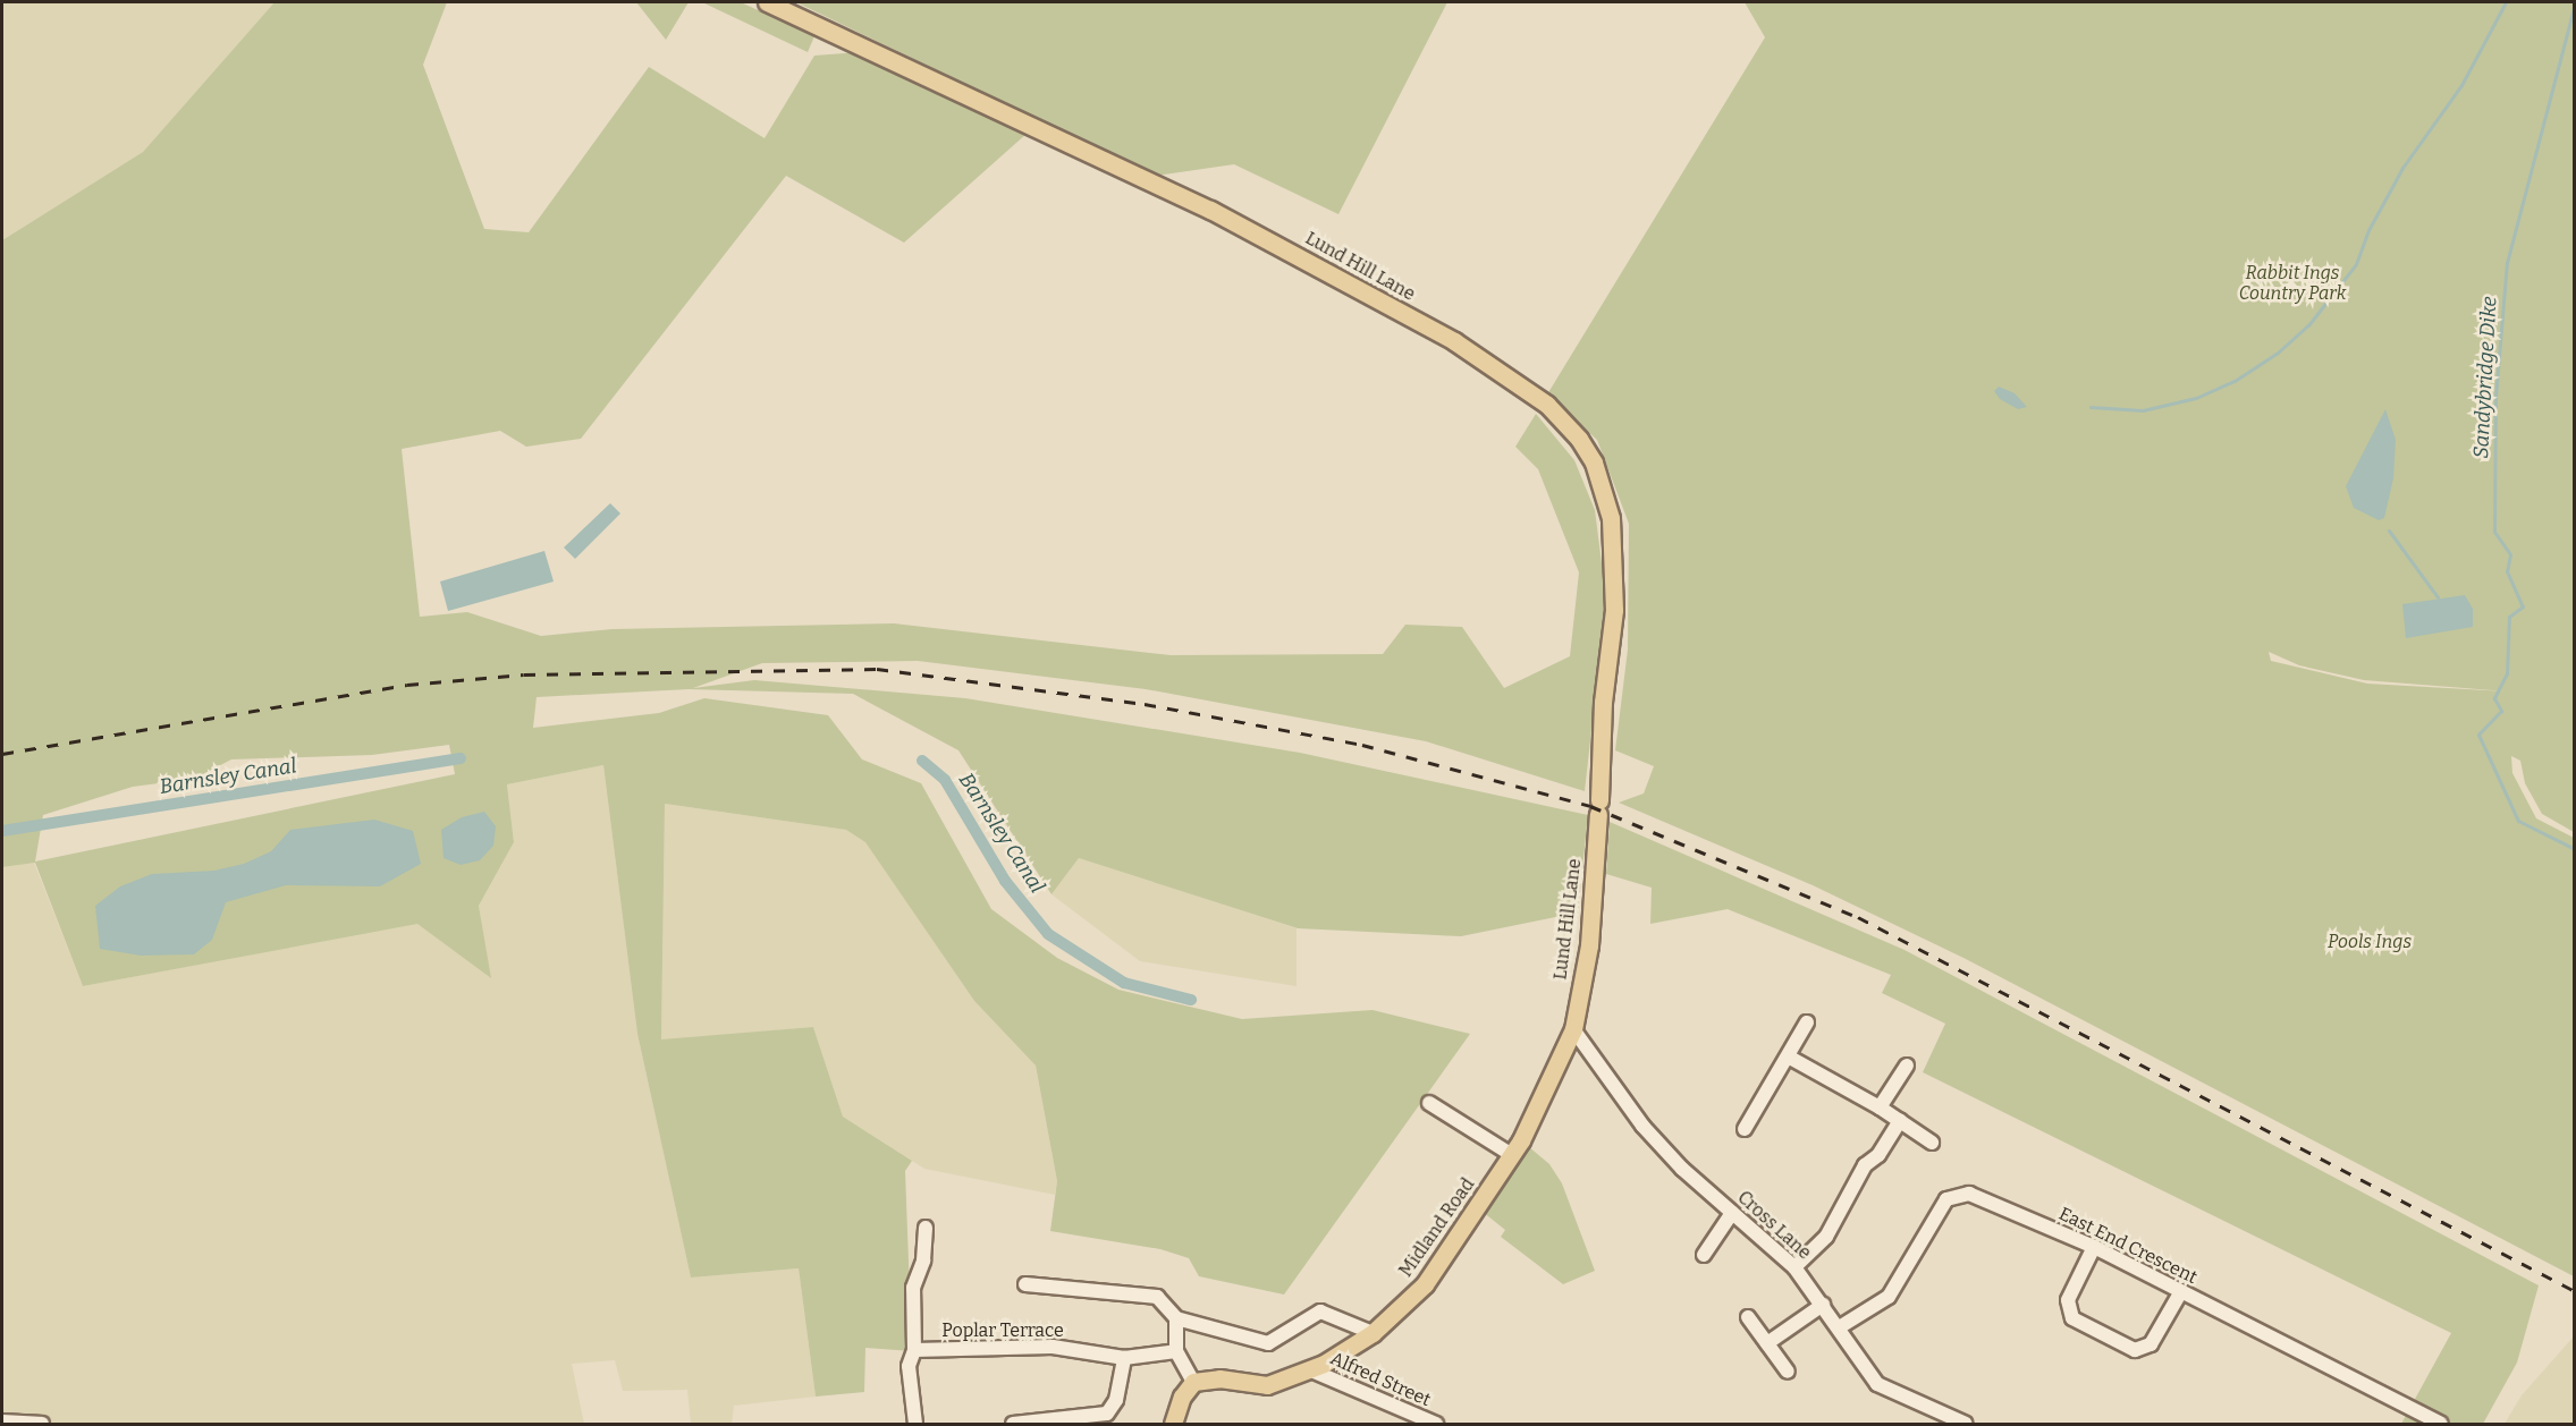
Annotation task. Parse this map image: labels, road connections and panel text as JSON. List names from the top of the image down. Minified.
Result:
{"streets":{"main road":["Lund Hill Lane","Midland Road"],"street":["Cross Lane","East End Crescent","Poplar Terrace","Alfred Street"]},"crossings":[["Lund Hill Lane","Cross Lane"],["Lund Hill Lane","Midland Road"],["Cross Lane","Midland Road"],["Cross Lane","East End Crescent"],["Midland Road","Alfred Street"]],"water":["Sandybridge Dike","Barnsley Canal"],"parks":["Rabbit Ings Country Park","Pools Ings"]}
